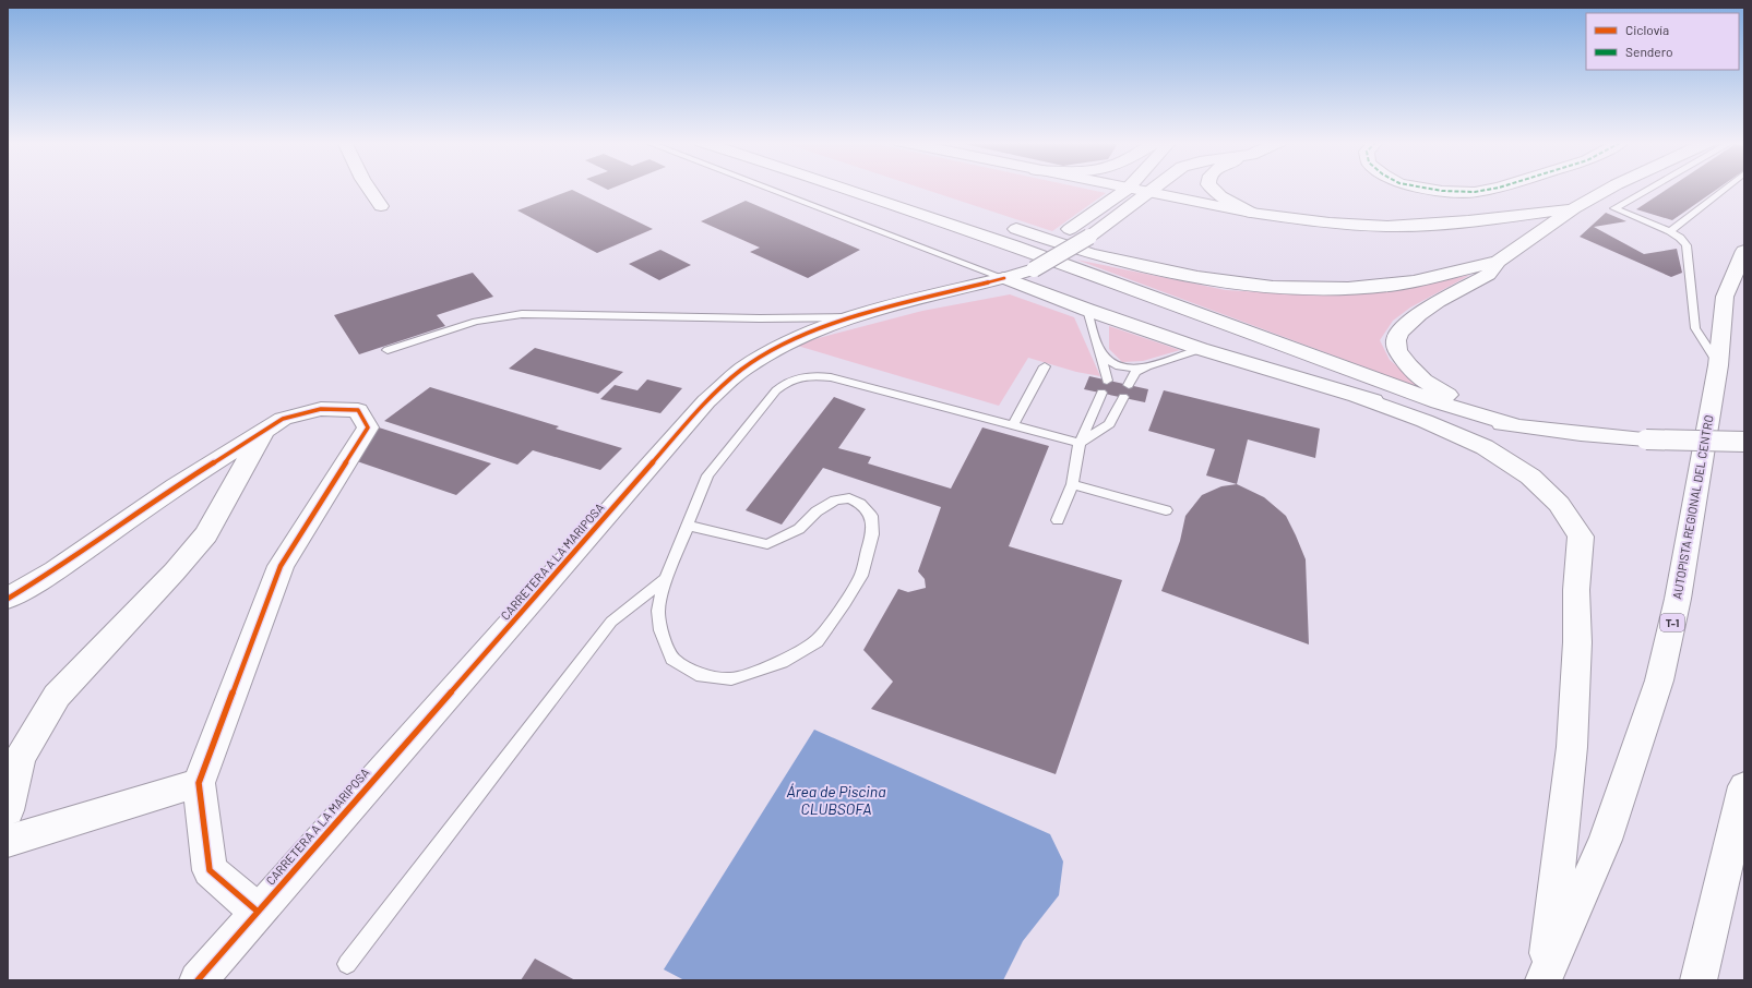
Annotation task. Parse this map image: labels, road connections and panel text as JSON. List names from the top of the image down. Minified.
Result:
{"streets":{"main road":["AUTOPISTA REGIONAL DEL CENTRO","CARRETERA A LA MARIPOSA","T-1"]},"water":["Área de Piscina CLUBSOFA"],"legend":["Ciclovía","Sendero"]}
